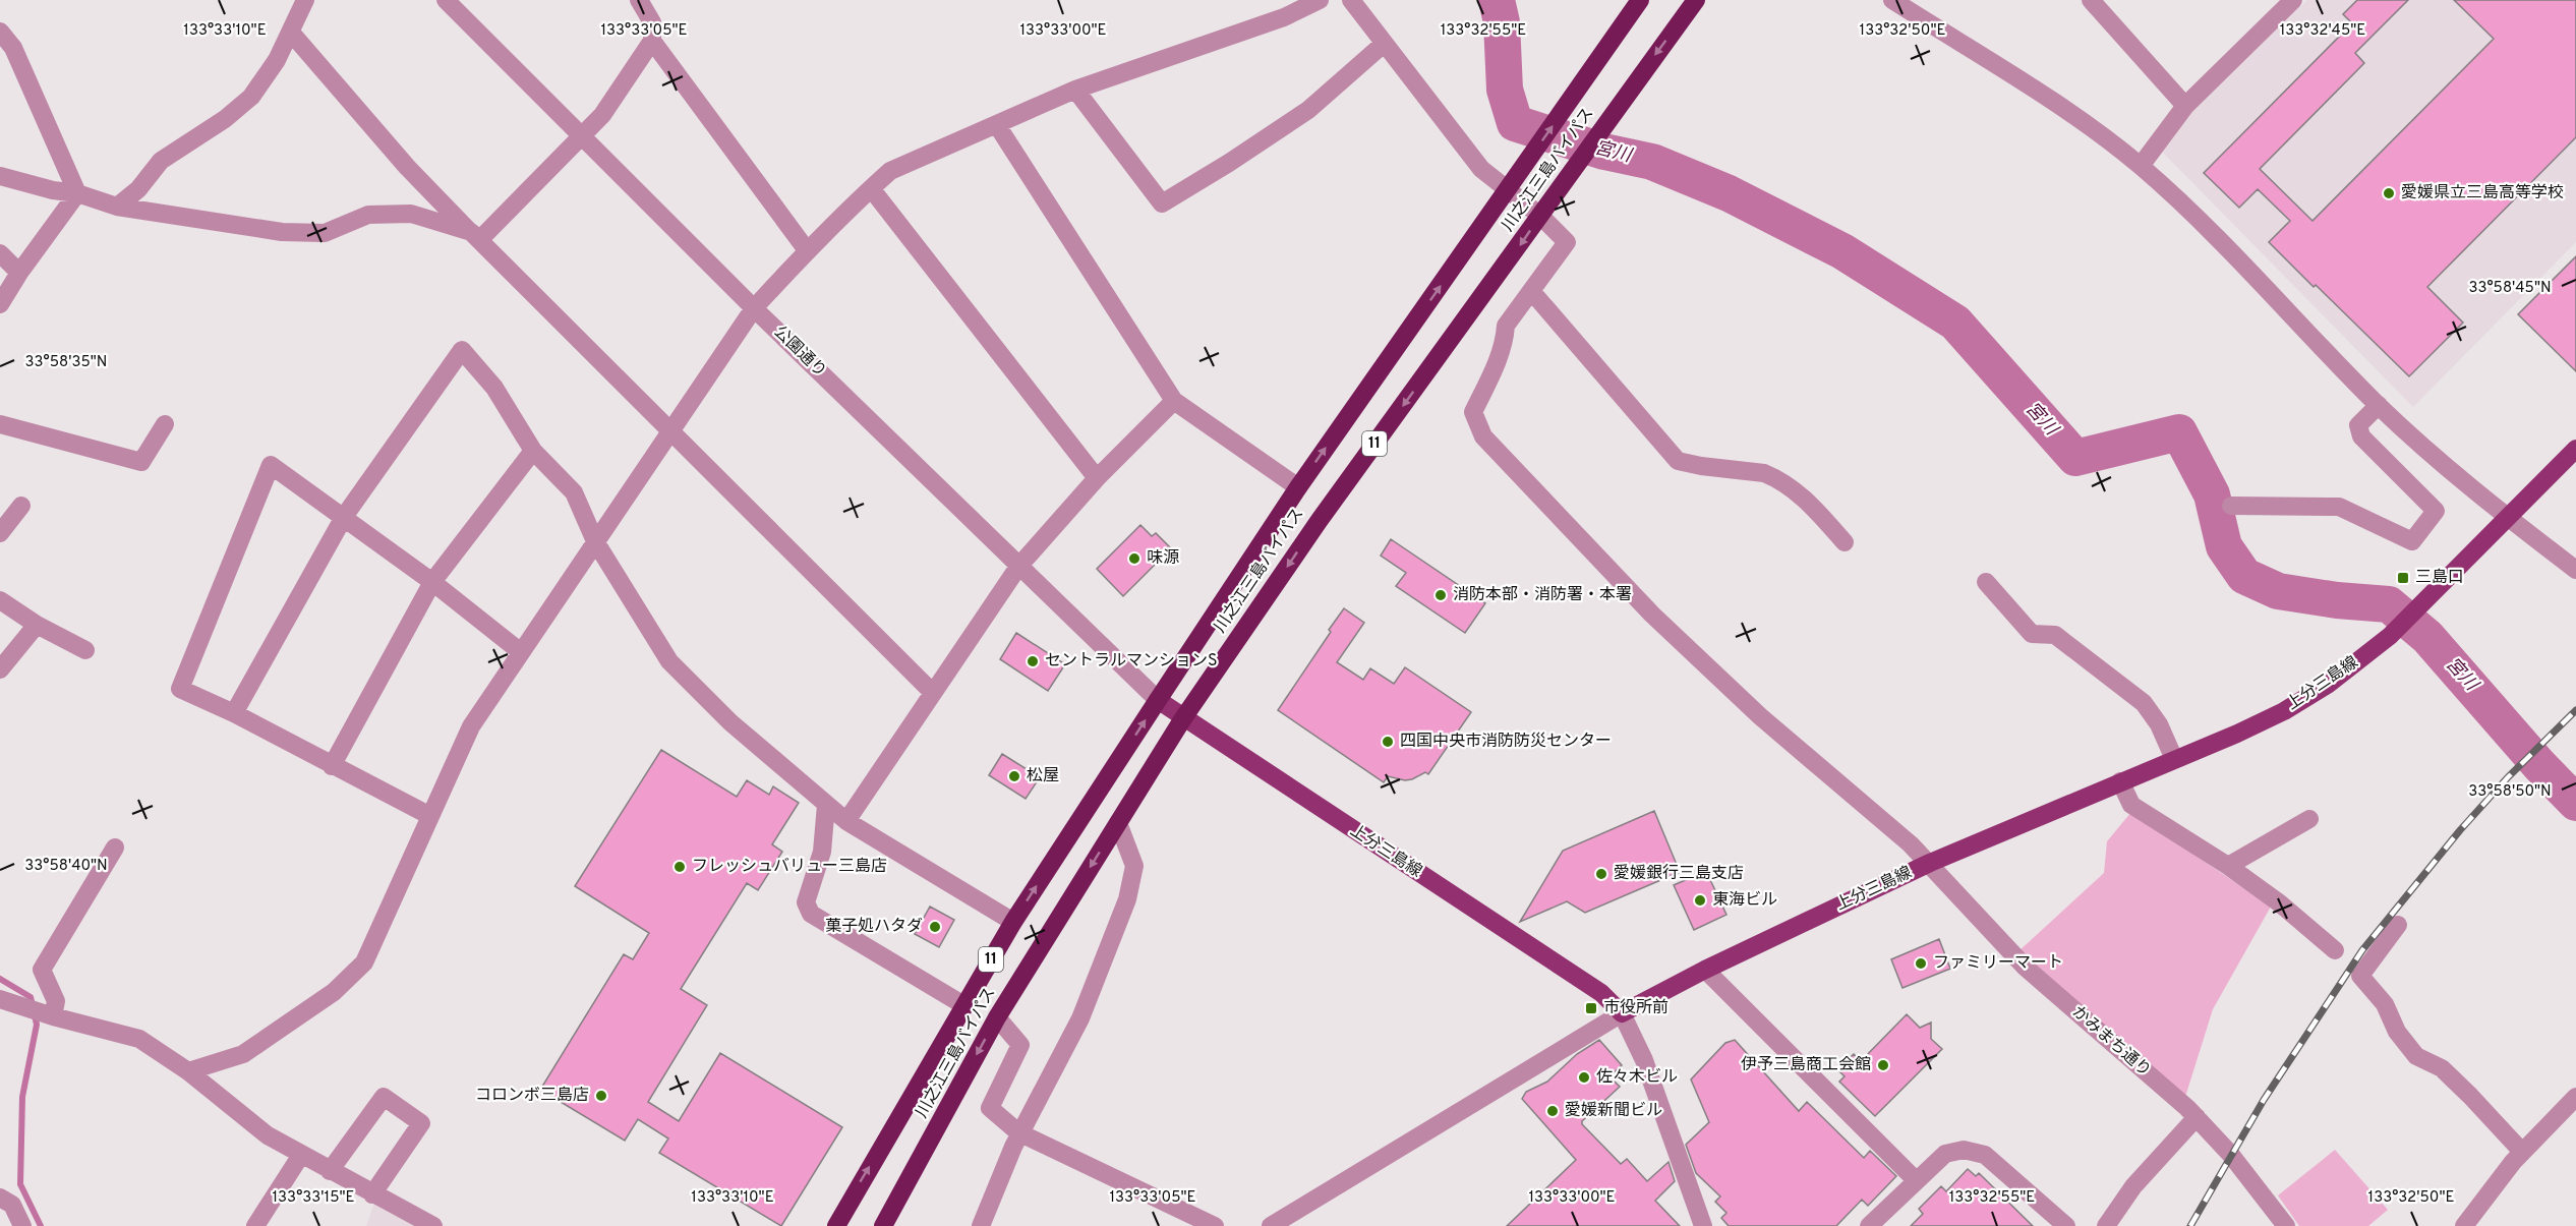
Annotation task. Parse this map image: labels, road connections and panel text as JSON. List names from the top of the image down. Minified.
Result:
{"streets":{"highway":["川之江三島バイパス","11"],"main road":["上分三島線"],"street":["公園通り","かみまち通り"]},"crossings":[["川之江三島バイパス","公園通り"],["川之江三島バイパス","上分三島線"],["川之江三島バイパス","かみまち通り"],["公園通り","上分三島線"],["上分三島線","かみまち通り"]],"water":["宮川"],"places":{"other":["愛媛県立三島高等学校","味源","消防本部・消防署・本署","セントラルマンションS","四国中央市消防防災センター","松屋","フレッシュバリュー三島店","愛媛銀行三島支店","東海ビル","菓子処ハタダ","ファミリーマート","伊予三島商工会館","佐々木ビル","コロンボ三島店","愛媛新聞ビル"],"transit":["三島口","市役所前"]},"coordinates":["133°33'10\"E","133°33'05\"E","133°33'00\"E","133°32'55\"E","133°32'50\"E","133°32'45\"E","33°58'45\"N","33°58'35\"N","33°58'50\"N","33°58'40\"N","133°33'15\"E"]}
